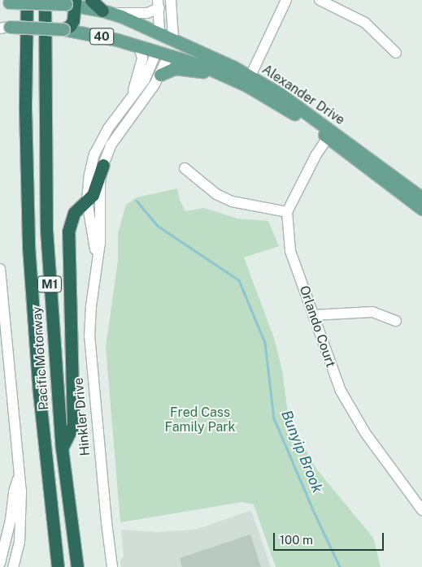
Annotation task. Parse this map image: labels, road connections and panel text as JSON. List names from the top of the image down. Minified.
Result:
{"streets":{"highway":["M1","Pacific Motorway"],"main road":["40","Alexander Drive","Hinkler Drive"],"street":["Orlando Court"]},"crossings":[["40","Alexander Drive"],["40","Hinkler Drive"],["Alexander Drive","Hinkler Drive"]],"water":["Bunyip Brook"],"parks":["Fred Cass Family Park"],"scale_bar":"100 m"}
